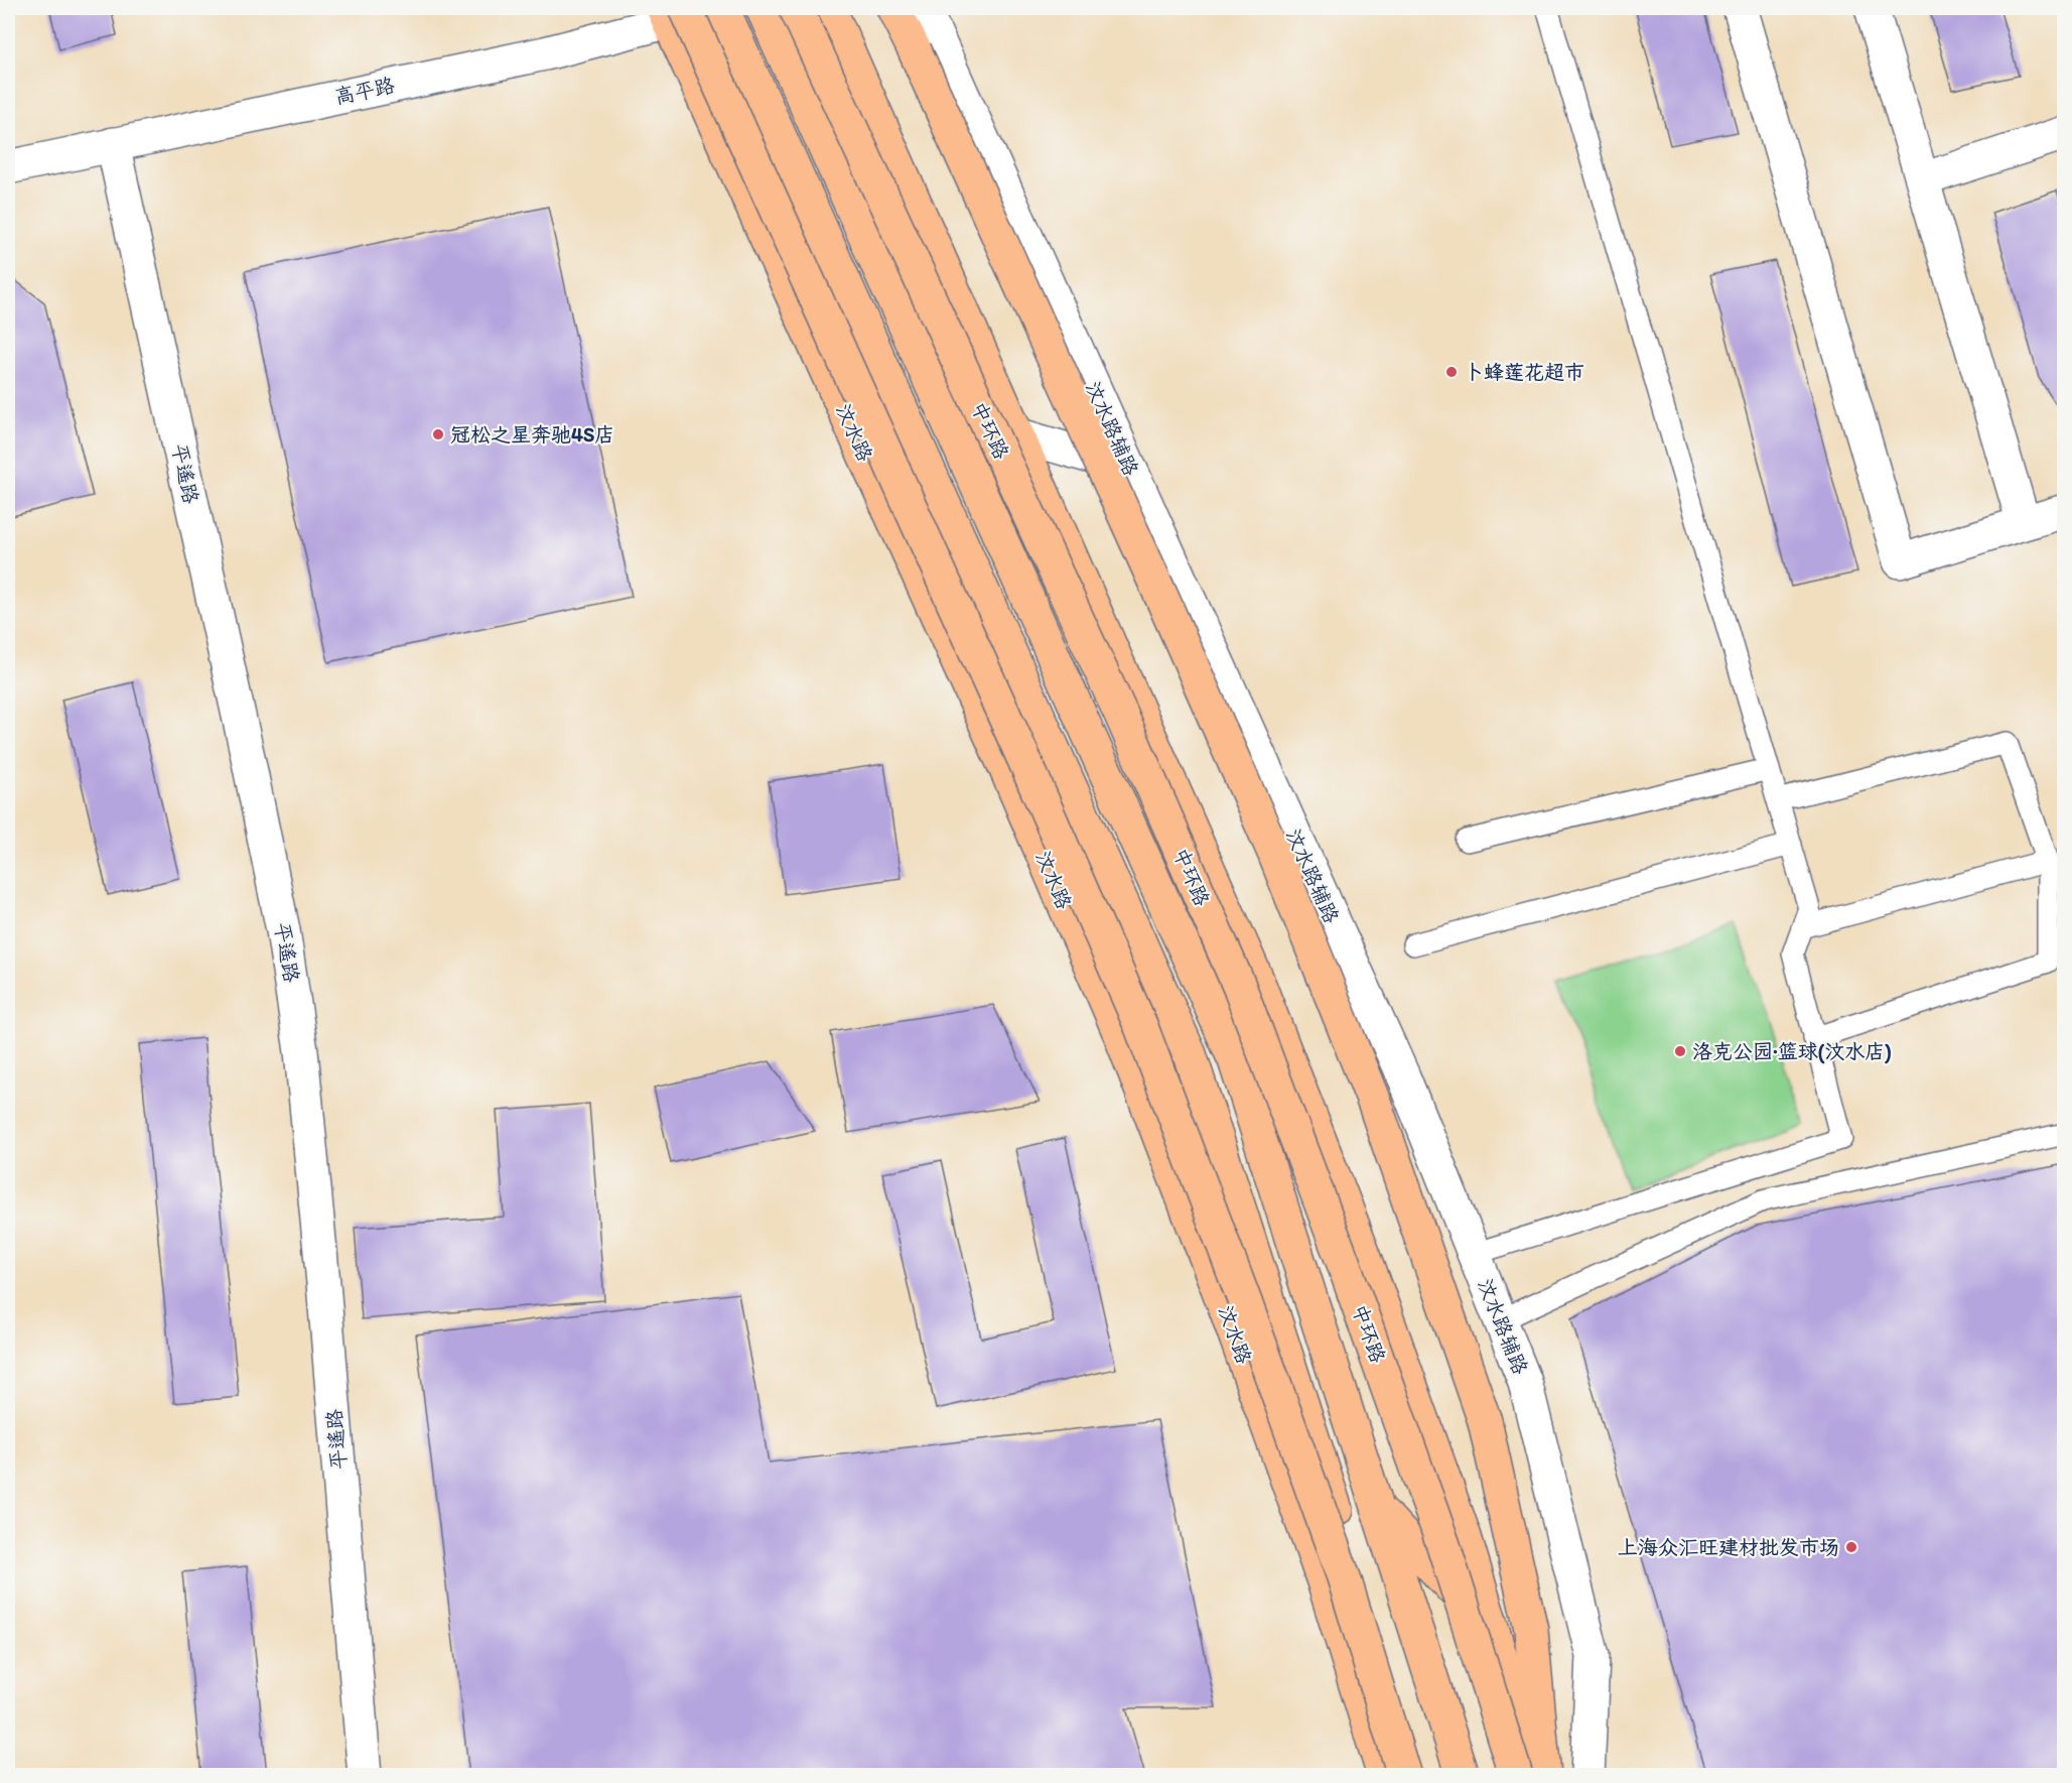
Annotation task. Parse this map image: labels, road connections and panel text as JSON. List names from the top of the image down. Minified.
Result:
{"streets":{"main road":["中环路","汶水路"],"street":["高平路","汶水路辅路","平遥路"]},"crossings":[["高平路","汶水路"],["高平路","平遥路"]],"places":["卜蜂莲花超市","冠松之星奔驰4S店","洛克公园·篮球(汶水店)","上海众汇旺建材批发市场"]}
